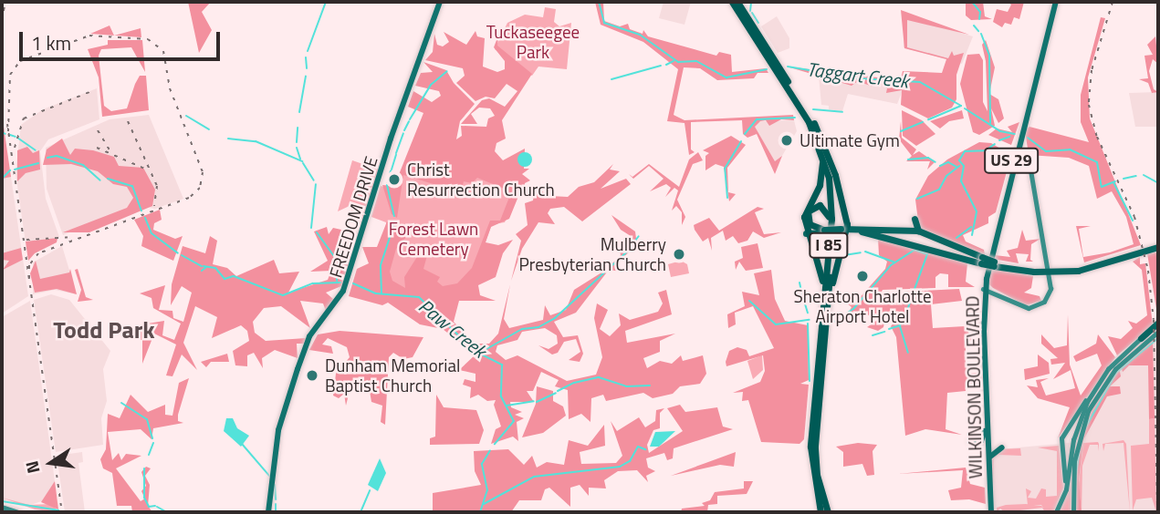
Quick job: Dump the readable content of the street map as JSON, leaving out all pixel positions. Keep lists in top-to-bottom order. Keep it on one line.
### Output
{"streets":{"highway":["I 85"],"main road":["US 29","FREEDOM DRIVE","WILKINSON BOULEVARD"]},"districts":["Todd Park"],"water":["Taggart Creek","Paw Creek"],"parks":["Tuckaseegee Park","Forest Lawn Cemetery"],"places":["Ultimate Gym","Christ Resurrection Church","Mulberry Presbyterian Church","Sheraton Charlotte Airport Hotel","Dunham Memorial Baptist Church"],"scale_bar":"1 km","north":"left"}
